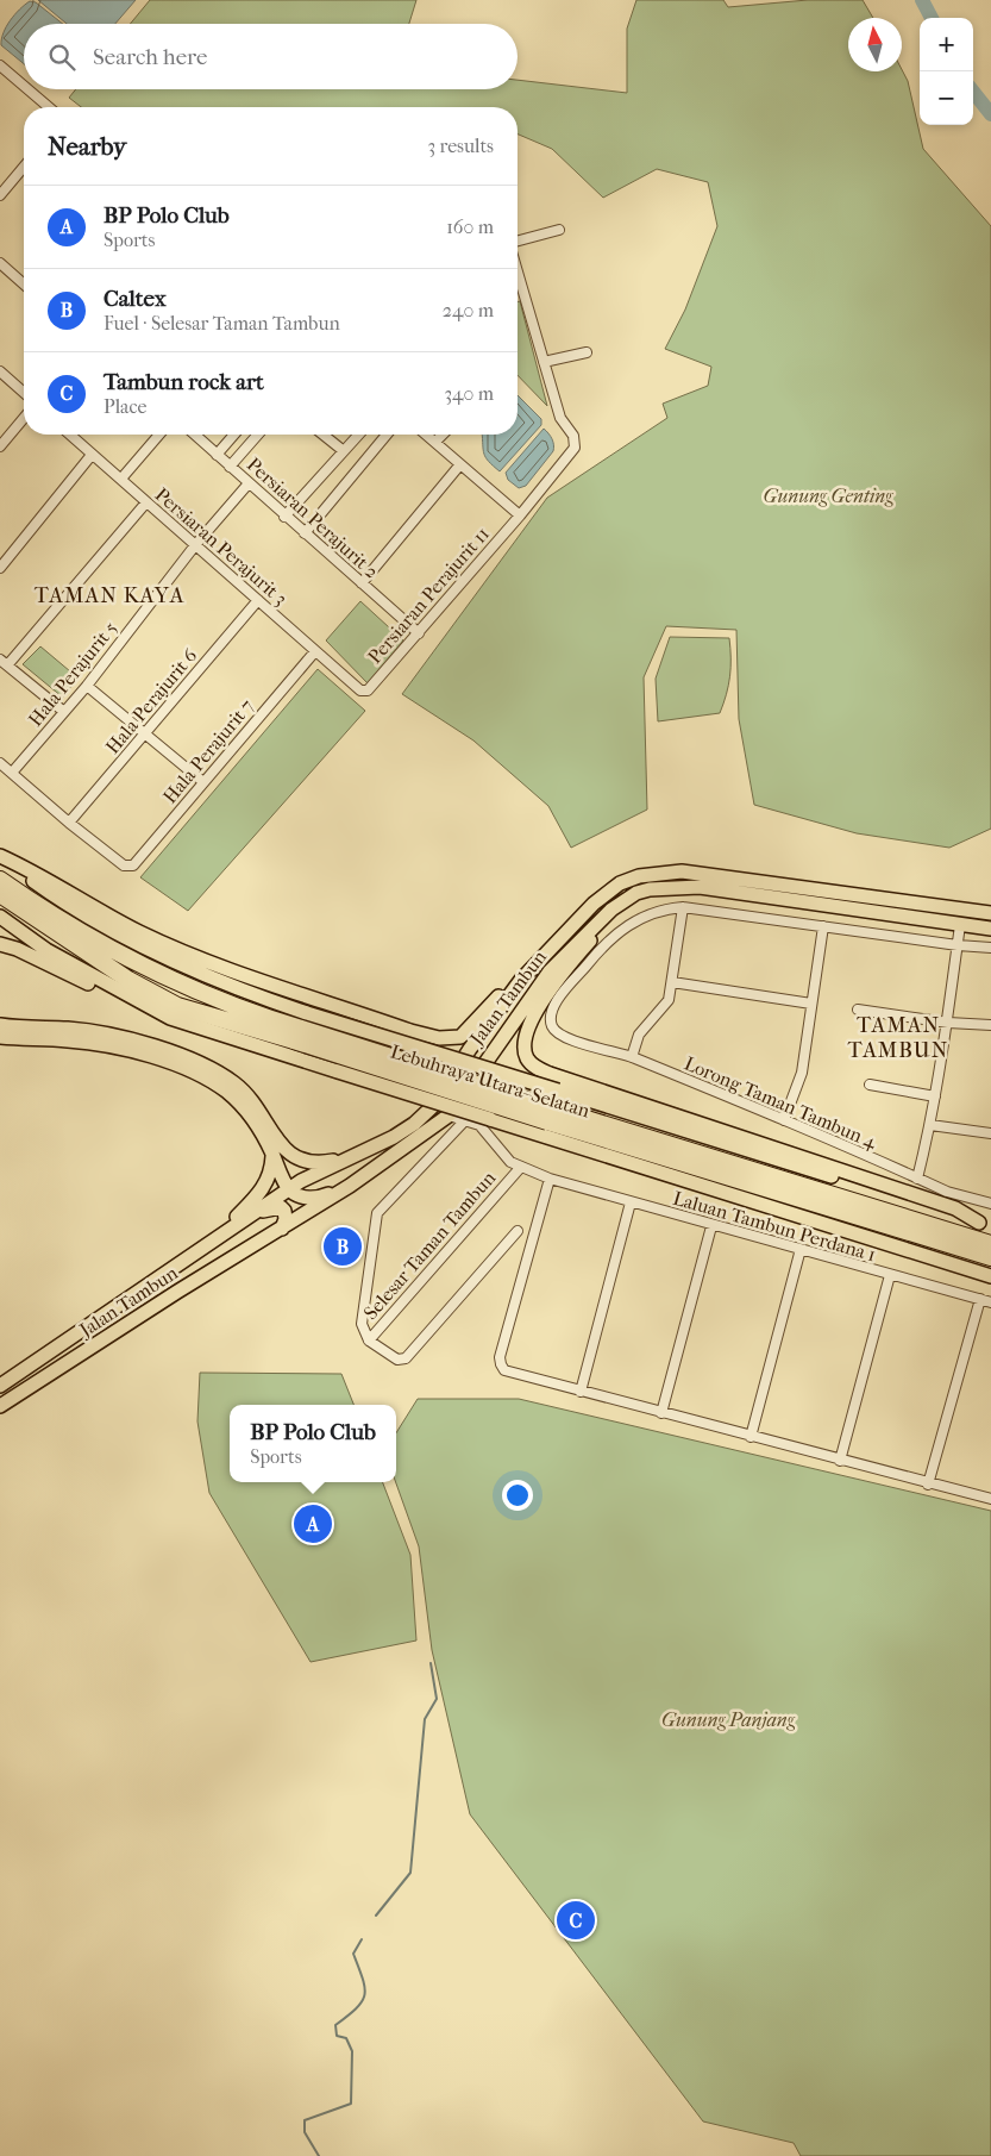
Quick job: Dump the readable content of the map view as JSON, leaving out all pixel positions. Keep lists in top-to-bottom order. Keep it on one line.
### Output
{"streets":{"highway":["Lebuhraya Utara–Selatan"],"main road":["Jalan Tambun"],"street":["Persiaran Perajurit 2","Persiaran Perajurit 3","Persiaran Perajurit 11","Hala Perajurit 5","Hala Perajurit 6","Hala Perajurit 7","Lorong Taman Tambun 4","Laluan Tambun Perdana 1","Selesar Taman Tambun"]},"crossings":[["Persiaran Perajurit 2","Persiaran Perajurit 11"],["Persiaran Perajurit 2","Hala Perajurit 5"],["Persiaran Perajurit 3","Persiaran Perajurit 11"],["Persiaran Perajurit 3","Hala Perajurit 5"],["Persiaran Perajurit 3","Hala Perajurit 6"],["Persiaran Perajurit 3","Hala Perajurit 7"],["Hala Perajurit 6","Hala Perajurit 7"],["Jalan Tambun","Laluan Tambun Perdana 1"],["Laluan Tambun Perdana 1","Selesar Taman Tambun"]],"districts":["TAMAN KAYA","TAMAN TAMBUN"],"parks":["Gunung Genting","Gunung Panjang"],"north":"top","page":{"map_buttons":["+","−"],"search":"Search here","heading":["Nearby","3 results"],"list":[{"mark":"A","name":"BP Polo Club","note":"Sports","value":"160 m"},{"mark":"B","name":"Caltex","note":"Fuel · Selesar Taman Tambun","value":"240 m"},{"mark":"C","name":"Tambun rock art","note":"Place","value":"340 m"}],"pins":["B","A","C"],"popup":["BP Polo Club","Sports"]}}
